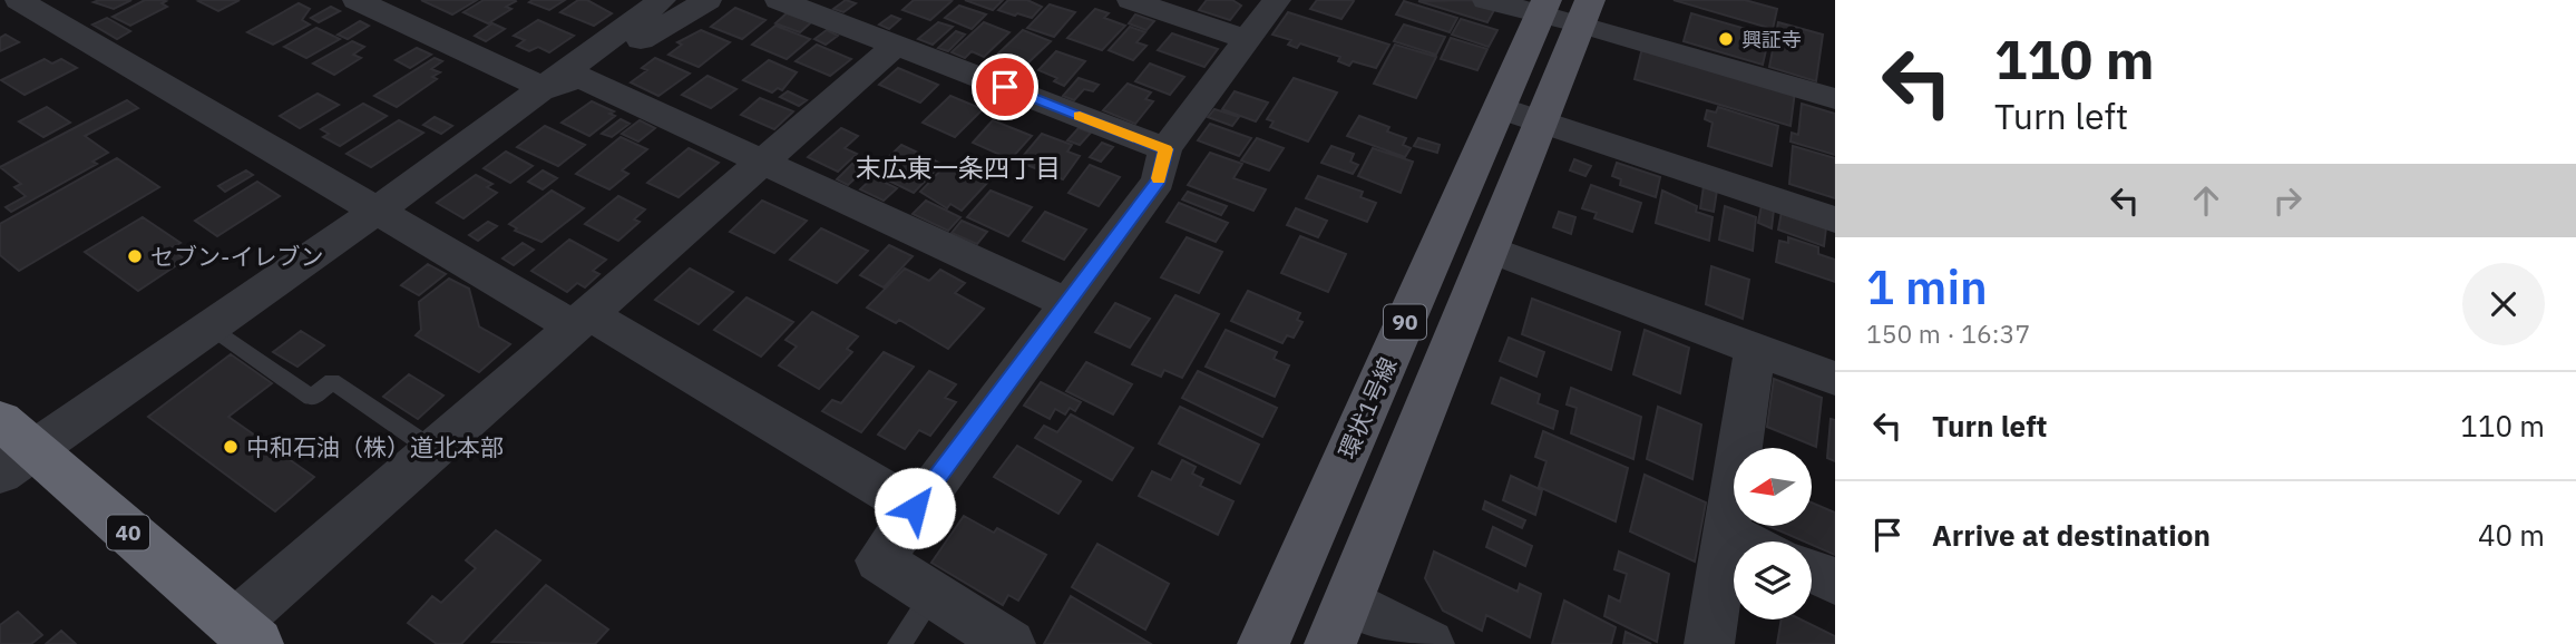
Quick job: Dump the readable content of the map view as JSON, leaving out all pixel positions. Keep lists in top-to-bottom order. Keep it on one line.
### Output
{"streets":{"highway":["40"],"main road":["90","環状1号線"]},"crossings":[["90","環状1号線"]],"districts":["末広東一条四丁目"],"places":["興証寺","セブン-イレブン","中和石油（株）道北本部"],"north":"left","page":{"turn":["110 m","Turn left"],"heading":["1 min","150 m · 16:37"],"list":[{"name":"Turn left","value":"110 m"},{"name":"Arrive at destination","value":"40 m"}]}}
